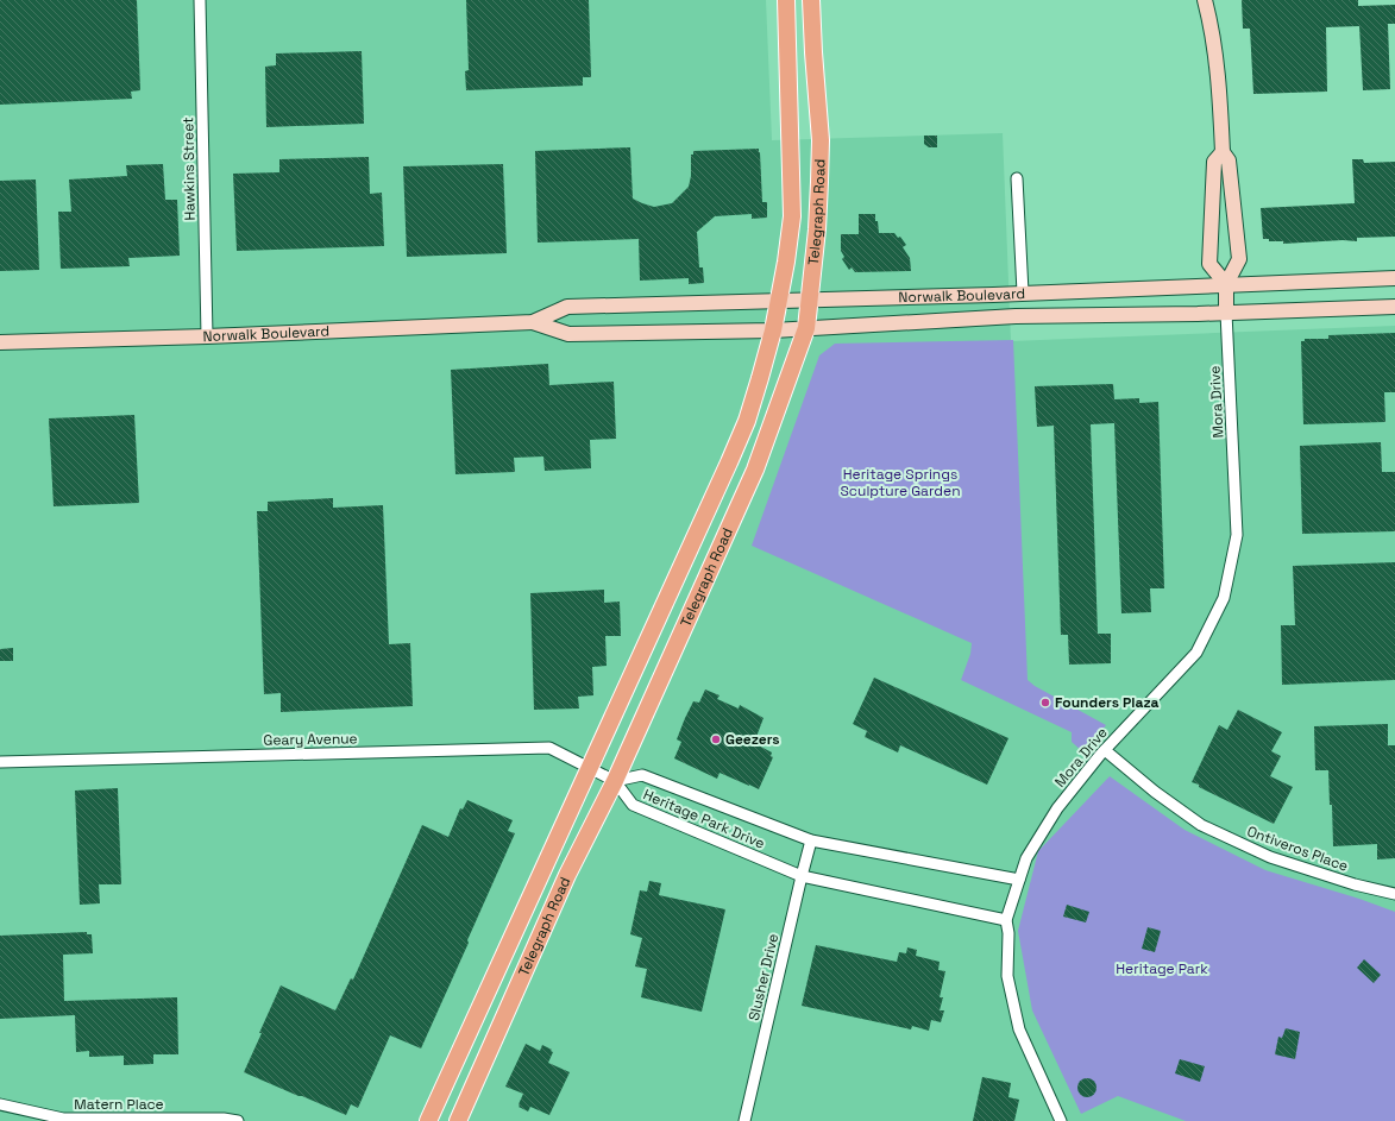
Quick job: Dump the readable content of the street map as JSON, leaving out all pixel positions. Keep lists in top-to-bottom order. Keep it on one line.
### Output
{"streets":{"main road":["Telegraph Road","Norwalk Boulevard"],"street":["Hawkins Street","Mora Drive","Geary Avenue","Heritage Park Drive","Ontiveros Place","Slusher Drive","Matern Place"]},"crossings":[["Hawkins Street","Norwalk Boulevard"],["Telegraph Road","Norwalk Boulevard"],["Telegraph Road","Geary Avenue"],["Telegraph Road","Heritage Park Drive"],["Norwalk Boulevard","Mora Drive"],["Mora Drive","Heritage Park Drive"],["Mora Drive","Ontiveros Place"],["Geary Avenue","Heritage Park Drive"],["Heritage Park Drive","Slusher Drive"]],"parks":["Heritage Springs Sculpture Garden","Heritage Park"],"places":["Founders Plaza","Geezers"]}
